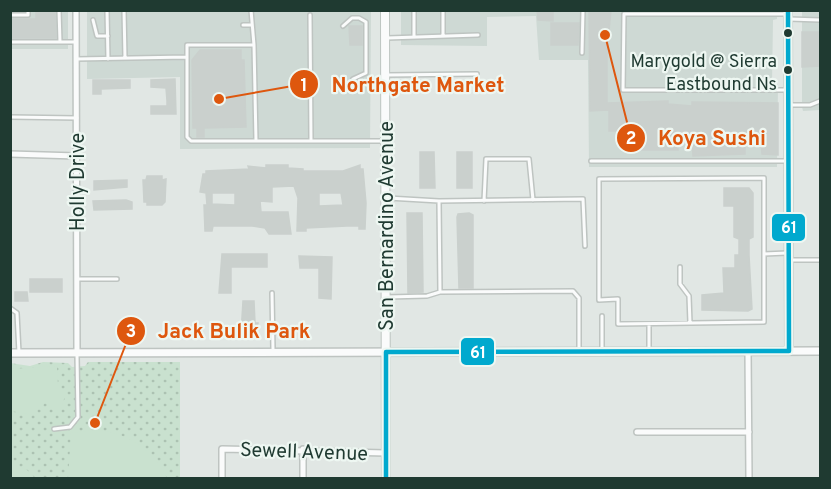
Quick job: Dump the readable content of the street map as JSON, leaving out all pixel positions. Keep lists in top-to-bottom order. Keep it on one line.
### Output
{"streets":{"main road":["San Bernardino Avenue"],"street":["Holly Drive","Sewell Avenue"]},"crossings":[["San Bernardino Avenue","Sewell Avenue"]],"places":["Koya Sushi","Marygold @ Sierra Eastbound Ns","Northgate Market","Jack Bulik Park"],"lines":["transit line 61"]}
